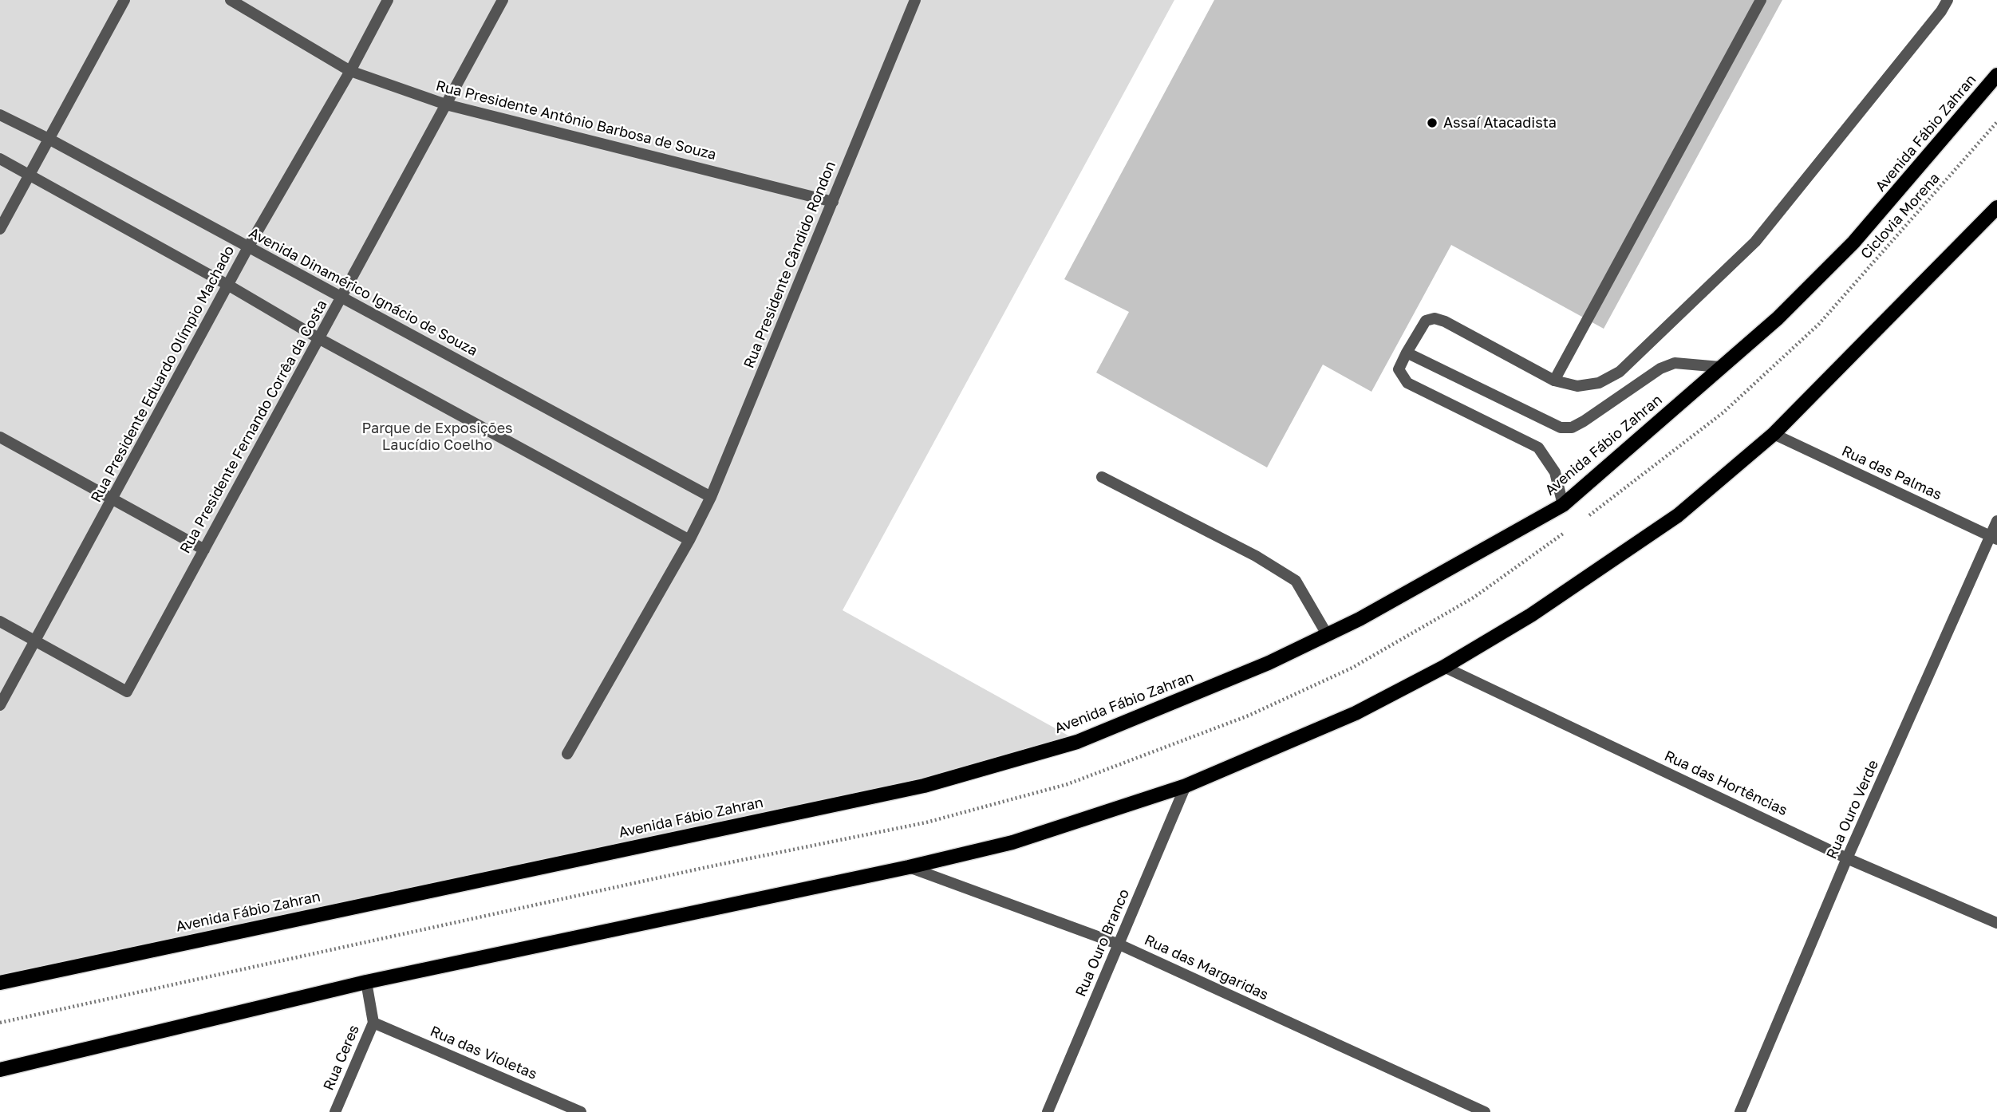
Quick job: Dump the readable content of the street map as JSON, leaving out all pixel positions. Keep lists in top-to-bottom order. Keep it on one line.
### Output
{"streets":{"main road":["Avenida Fábio Zahran"],"street":["Rua Presidente Antônio Barbosa de Souza","Rua Presidente Cândido Rondon","Avenida Dinamérico Ignácio de Souza","Rua Presidente Eduardo Olímpio Machado","Rua Presidente Fernando Corrêa da Costa","Rua das Palmas","Rua das Hortências","Rua Ouro Verde","Rua Ouro Branco","Rua das Margaridas","Rua das Violetas","Rua Ceres"],"path":["Ciclovia Morena"]},"crossings":[["Rua Presidente Antônio Barbosa de Souza","Rua Presidente Cândido Rondon"],["Rua Presidente Antônio Barbosa de Souza","Rua Presidente Eduardo Olímpio Machado"],["Rua Presidente Antônio Barbosa de Souza","Rua Presidente Fernando Corrêa da Costa"],["Rua Presidente Cândido Rondon","Avenida Dinamérico Ignácio de Souza"],["Avenida Dinamérico Ignácio de Souza","Rua Presidente Eduardo Olímpio Machado"],["Avenida Dinamérico Ignácio de Souza","Rua Presidente Fernando Corrêa da Costa"],["Rua Presidente Eduardo Olímpio Machado","Rua Presidente Fernando Corrêa da Costa"],["Rua das Palmas","Rua Ouro Verde"],["Rua das Hortências","Rua Ouro Verde"],["Rua Ouro Branco","Rua das Margaridas"],["Rua das Violetas","Rua Ceres"]],"parks":["Parque de Exposições Laucídio Coelho"],"places":["Assaí Atacadista"]}
